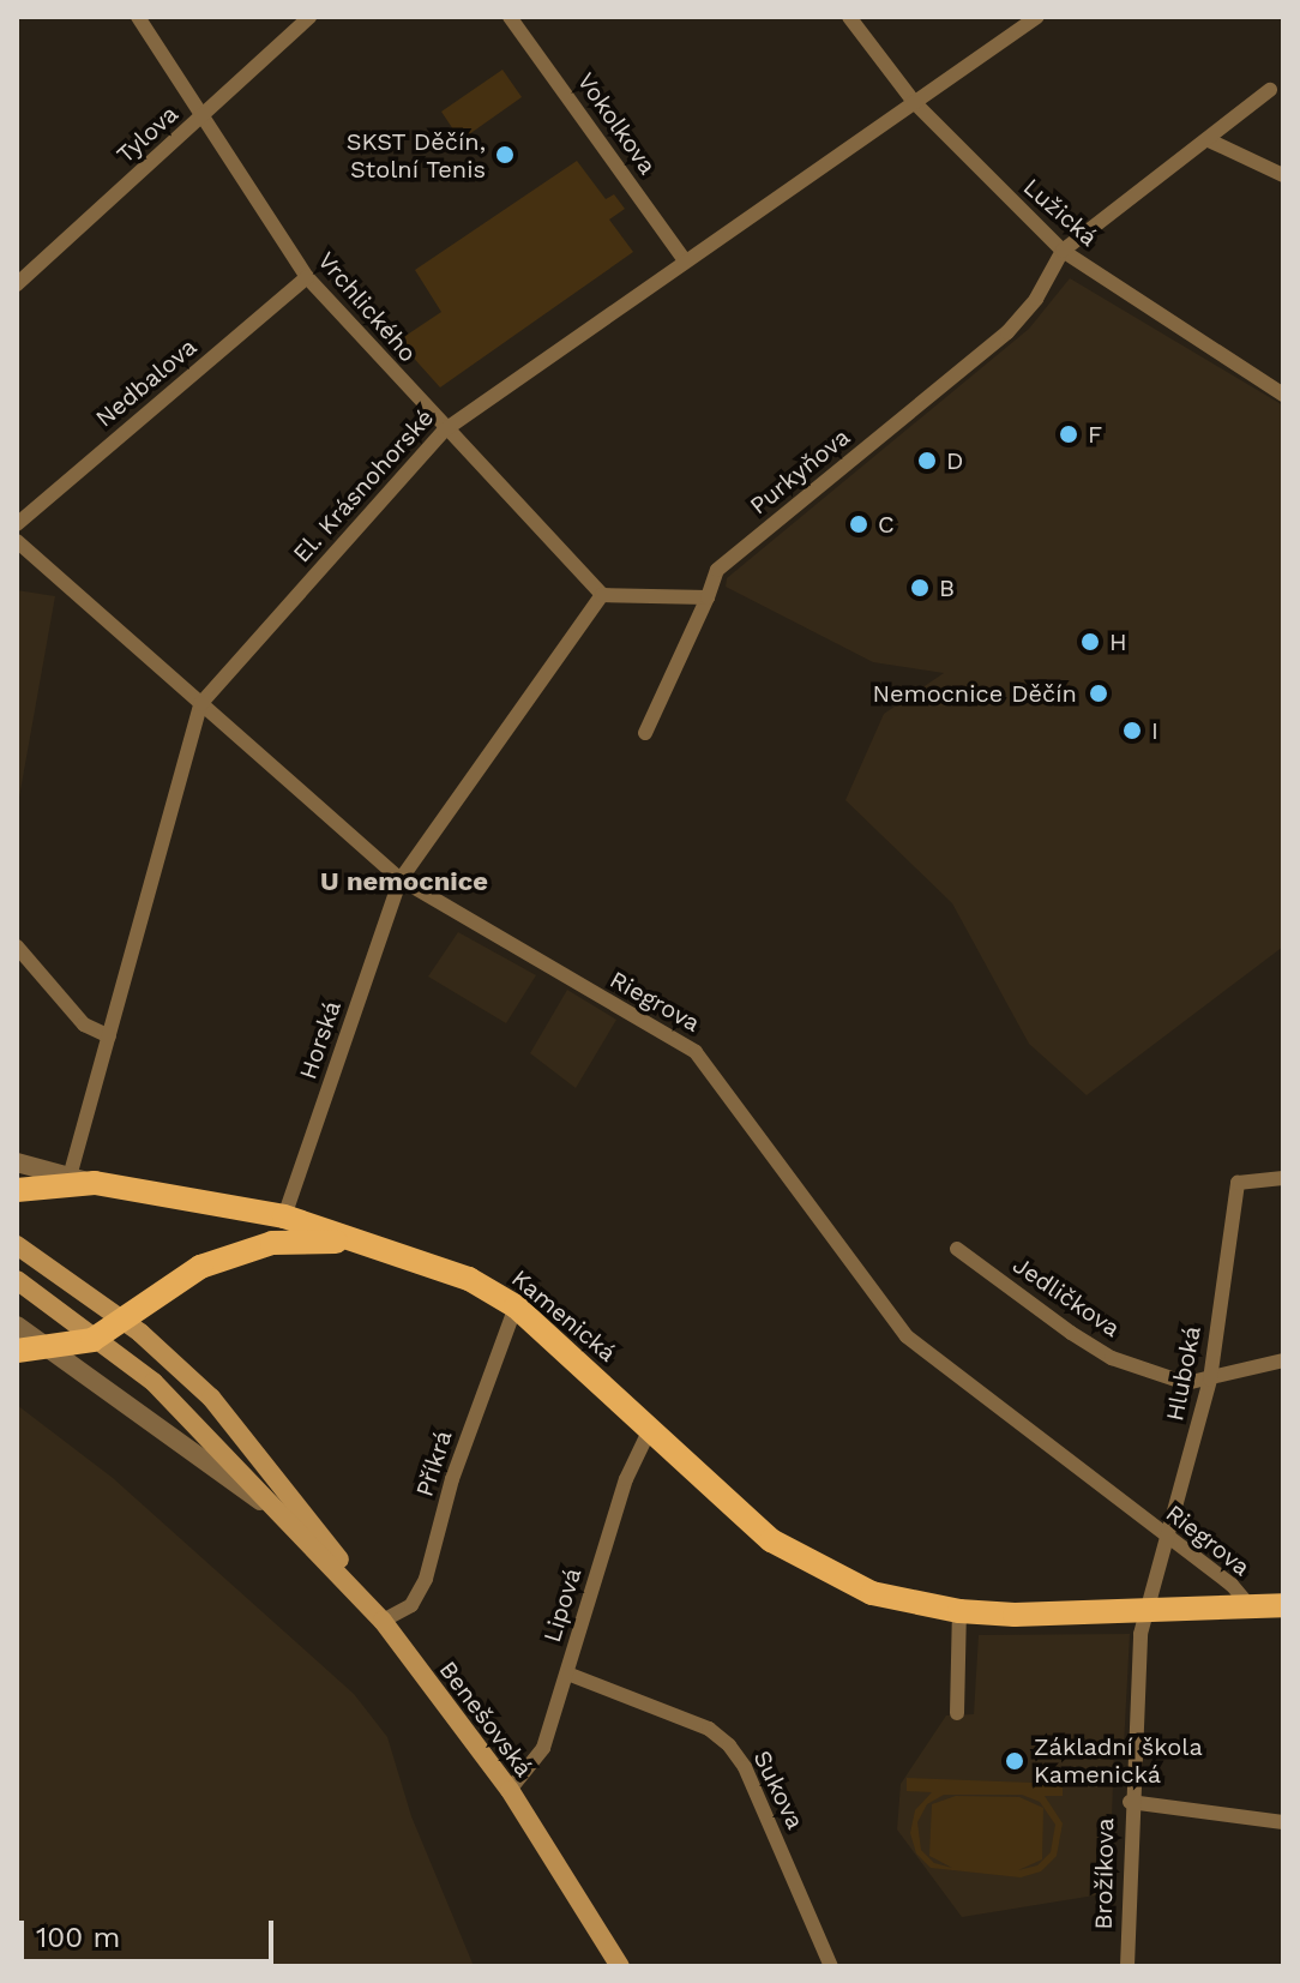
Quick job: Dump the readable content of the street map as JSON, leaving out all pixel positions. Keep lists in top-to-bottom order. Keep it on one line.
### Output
{"streets":{"main road":["Kamenická","Benešovská"],"street":["Vokolkova","Tylova","Lužická","Vrchlického","Nedbalova","Purkyňova","El. Krásnohorské","Riegrova","Horská","Jedličkova","Hluboká","Příkrá","Lipová","Sukova","Brožíkova"]},"crossings":[["Vokolkova","El. Krásnohorské"],["Tylova","Vrchlického"],["Lužická","Purkyňova"],["Lužická","El. Krásnohorské"],["Vrchlického","Nedbalova"],["Vrchlického","El. Krásnohorské"],["El. Krásnohorské","Riegrova"],["El. Krásnohorské","Kamenická"],["Riegrova","Horská"],["Riegrova","Kamenická"],["Riegrova","Hluboká"],["Horská","Kamenická"],["Jedličkova","Hluboká"],["Kamenická","Hluboká"],["Kamenická","Příkrá"],["Kamenická","Lipová"],["Kamenická","Brožíkova"],["Hluboká","Brožíkova"],["Příkrá","Benešovská"],["Lipová","Benešovská"],["Lipová","Sukova"]],"districts":["U nemocnice"],"places":["SKST Děčín, Stolní Tenis","F","D","C","B","H","Nemocnice Děčín","I","Základní škola Kamenická"],"scale_bar":"100 m"}
